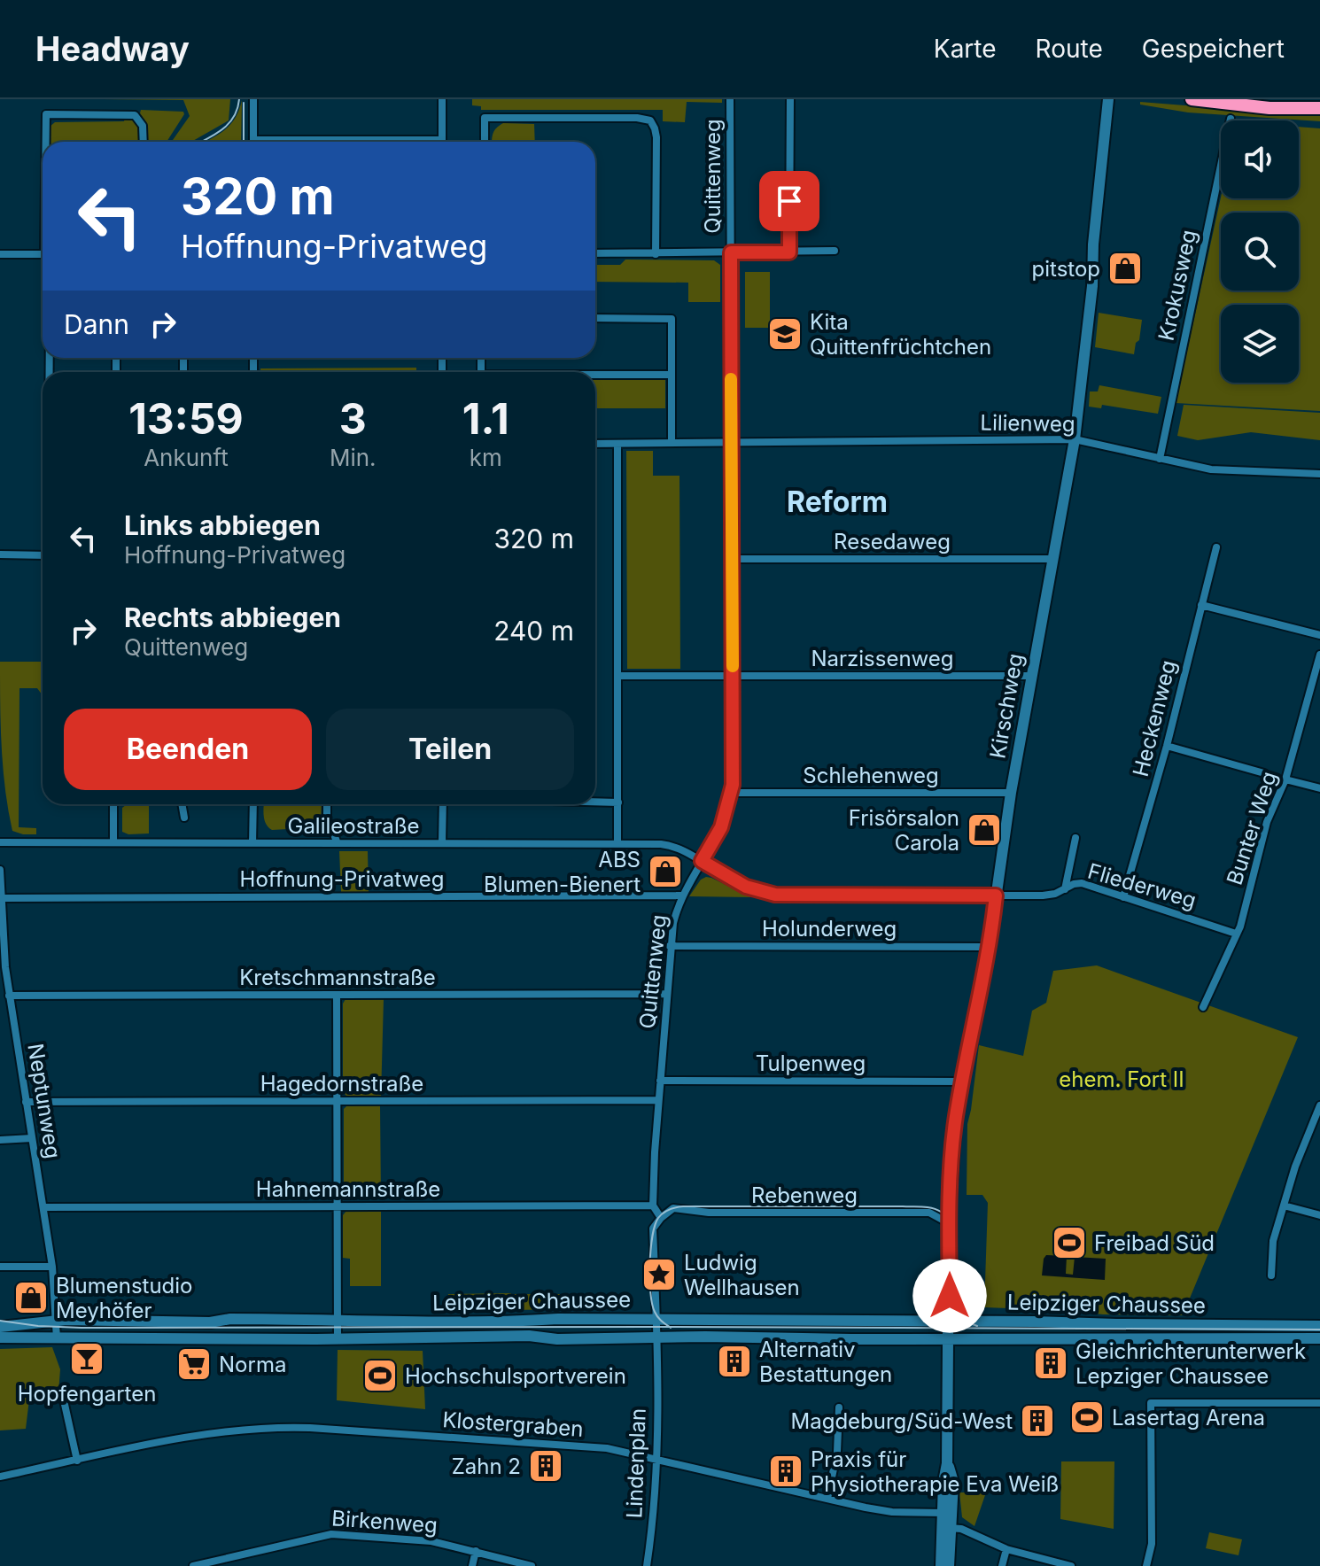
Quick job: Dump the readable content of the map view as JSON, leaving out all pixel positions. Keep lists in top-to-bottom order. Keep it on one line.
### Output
{"streets":{"main road":["Kirschweg","Leipziger Chaussee"],"street":["Quittenweg","Krokusweg","Lilienweg","Resedaweg","Narzissenweg","Heckenweg","Schlehenweg","Galileostraße","Bunter Weg","Hoffnung-Privatweg","Fliederweg","Holunderweg","Kretschmannstraße","Tulpenweg","Hagedornstraße","Neptunweg","Hahnemannstraße","Rebenweg","Klostergraben","Lindenplan","Birkenweg"]},"crossings":[["Quittenweg","Lilienweg"],["Quittenweg","Resedaweg"],["Quittenweg","Narzissenweg"],["Quittenweg","Schlehenweg"],["Quittenweg","Galileostraße"],["Quittenweg","Hoffnung-Privatweg"],["Quittenweg","Holunderweg"],["Quittenweg","Kretschmannstraße"],["Quittenweg","Tulpenweg"],["Quittenweg","Hagedornstraße"],["Quittenweg","Hahnemannstraße"],["Krokusweg","Lilienweg"],["Lilienweg","Kirschweg"],["Resedaweg","Kirschweg"],["Narzissenweg","Kirschweg"],["Kirschweg","Schlehenweg"],["Kirschweg","Fliederweg"],["Kirschweg","Holunderweg"],["Kirschweg","Tulpenweg"],["Kirschweg","Rebenweg"],["Kirschweg","Leipziger Chaussee"],["Heckenweg","Fliederweg"],["Bunter Weg","Fliederweg"],["Hoffnung-Privatweg","Neptunweg"],["Kretschmannstraße","Neptunweg"],["Hagedornstraße","Neptunweg"],["Neptunweg","Hahnemannstraße"],["Neptunweg","Leipziger Chaussee"],["Leipziger Chaussee","Lindenplan"],["Klostergraben","Lindenplan"]],"districts":["Reform"],"parks":["ehem. Fort II"],"places":{"shop":["pitstop","Frisörsalon Carola","ABS Blumen-Bienert","Blumenstudio Meyhöfer"],"school or university":["Kita Quittenfrüchtchen"],"sports":["Freibad Süd","Hochschulsportverein","Lasertag Arena"],"place":["Ludwig Wellhausen"],"bar":["Hopfengarten"],"building":["Alternativ Bestattungen","Gleichrichterunterwerk Lepziger Chaussee","Magdeburg/Süd-West","Zahn 2","Praxis für Physiotherapie Eva Weiß"],"supermarket":["Norma"]},"page":{"header":"Headway","nav":["Karte","Route","Gespeichert"],"turn":["320 m","Hoffnung-Privatweg"],"then":"Dann","eta":["13:59","Ankunft","3","Min.","1.1","km"],"list":[{"name":"Links abbiegen","note":"Hoffnung-Privatweg","value":"320 m"},{"name":"Rechts abbiegen","note":"Quittenweg","value":"240 m"}],"buttons":["Beenden","Teilen"]}}
